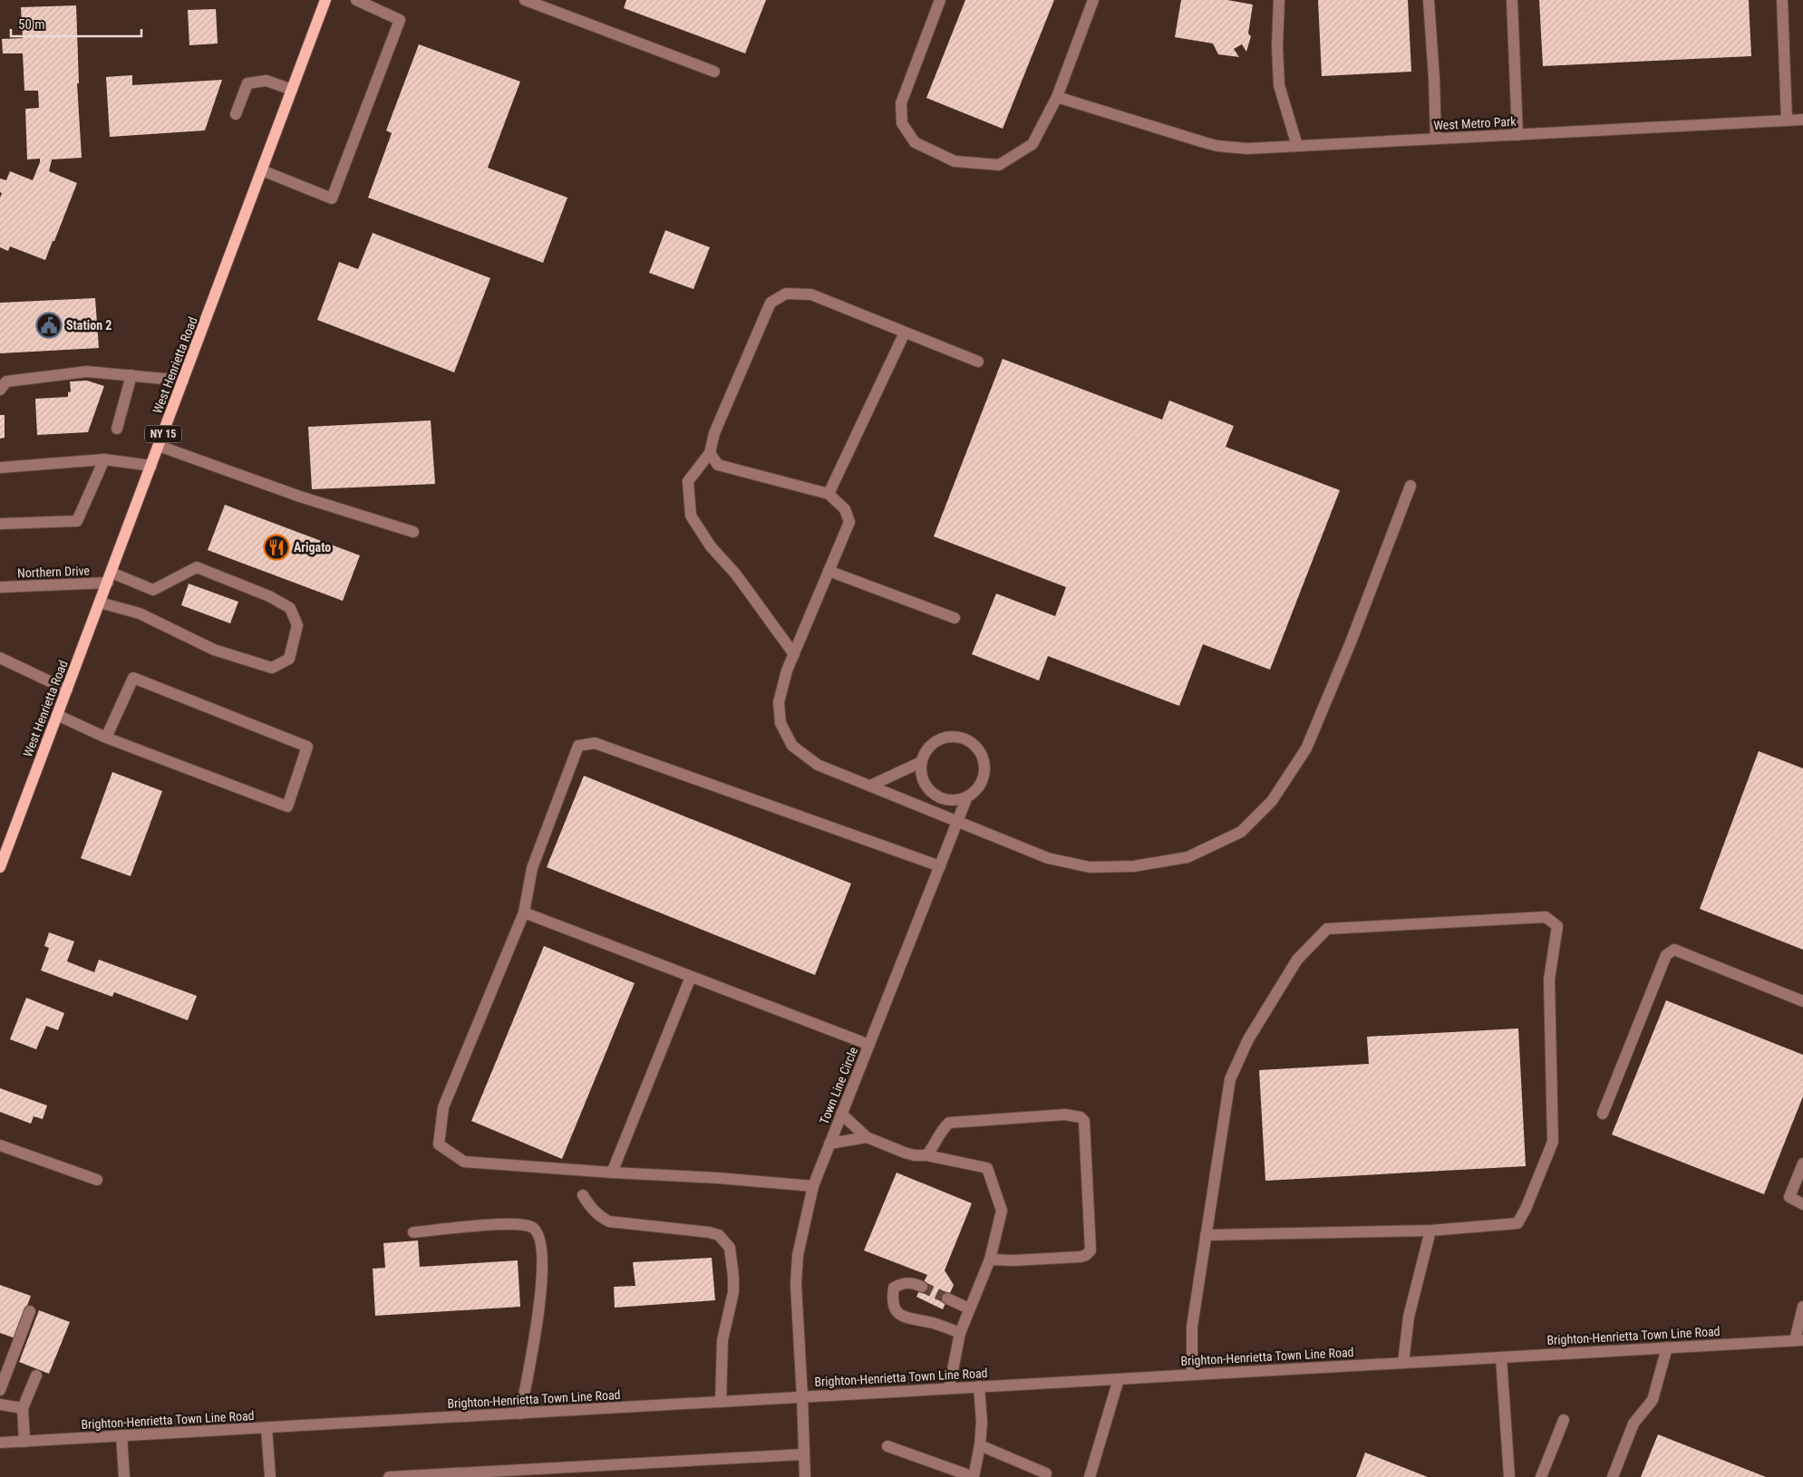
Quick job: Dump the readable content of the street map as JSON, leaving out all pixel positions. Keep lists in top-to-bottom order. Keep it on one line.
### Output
{"streets":{"main road":["West Henrietta Road","NY 15"],"street":["West Metro Park","Northern Drive","Town Line Circle","Brighton-Henrietta Town Line Road"]},"crossings":[["West Henrietta Road","Northern Drive"],["Town Line Circle","Brighton-Henrietta Town Line Road"]],"places":{"public building":["Station 2"],"restaurant":["Arigato"]},"scale_bar":"50 m"}
